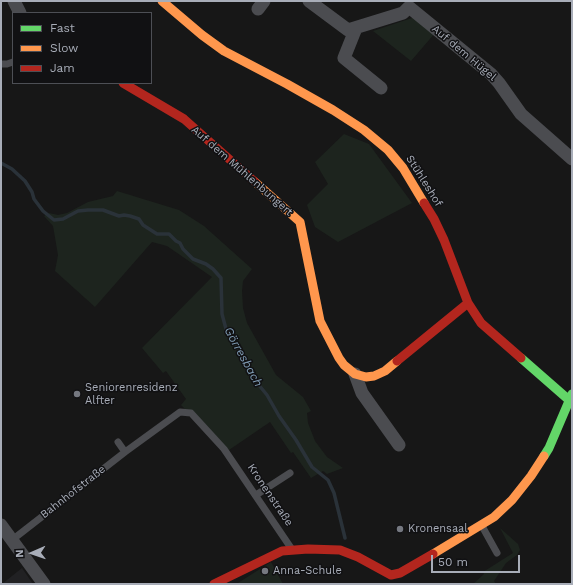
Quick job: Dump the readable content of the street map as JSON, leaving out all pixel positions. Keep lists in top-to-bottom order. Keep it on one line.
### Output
{"streets":{"street":["Auf dem Hügel","Auf dem Mühlenbungert","Stühleshof"],"lane":["Bahnhofstraße","Kronenstraße"]},"crossings":[["Bahnhofstraße","Kronenstraße"]],"water":["Görresbach"],"places":["Seniorenresidenz Alfter","Kronensaal","Anna-Schule"],"legend":["Fast","Slow","Jam"],"scale_bar":"50 m","north":"left"}
